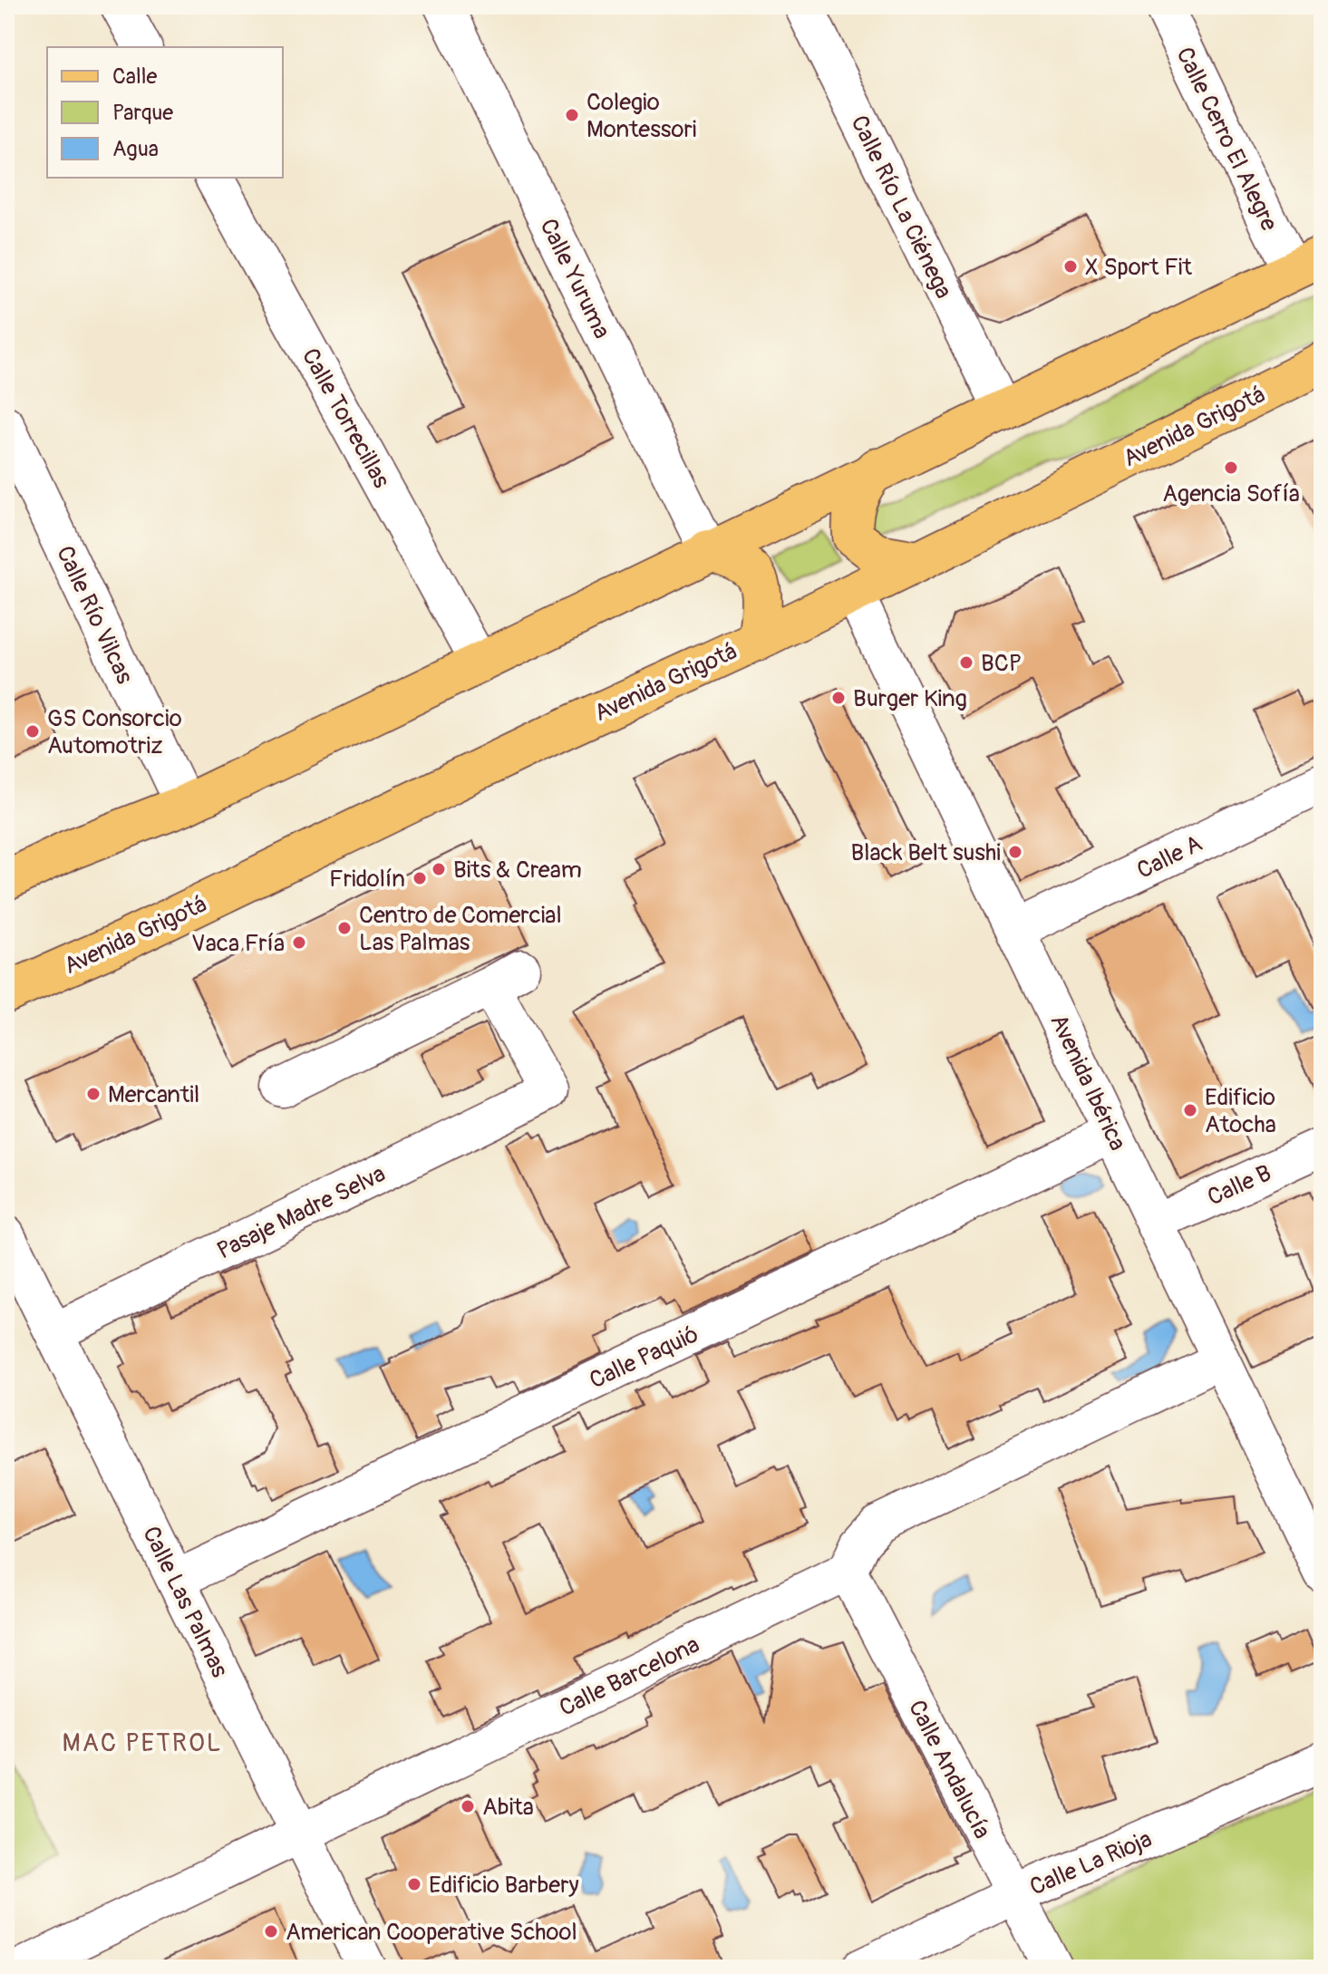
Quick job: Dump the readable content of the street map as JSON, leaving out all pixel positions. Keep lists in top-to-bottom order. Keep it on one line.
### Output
{"streets":{"main road":["Avenida Grigotá"],"street":["Calle Cerro El Alegre","Calle Río La Ciénega","Calle Yuruma","Calle Torrecillas","Calle Río Vilcas","Calle A","Avenida Ibérica","Calle B","Pasaje Madre Selva","Calle Paquió","Calle Las Palmas","Calle Barcelona","Calle Andalucía","Calle La Rioja"]},"crossings":[["Avenida Grigotá","Avenida Ibérica"],["Calle A","Avenida Ibérica"],["Avenida Ibérica","Calle B"],["Avenida Ibérica","Calle Paquió"],["Pasaje Madre Selva","Calle Las Palmas"],["Calle Paquió","Calle Las Palmas"],["Calle Las Palmas","Calle Barcelona"],["Calle Barcelona","Calle Andalucía"],["Calle Andalucía","Calle La Rioja"]],"districts":["MAC PETROL"],"places":["Colegio Montessori","X Sport Fit","Agencia Sofía","BCP","Burger King","GS Consorcio Automotriz","Black Belt sushi","Bits & Cream","Fridolín","Centro de Comercial Las Palmas","Vaca Fría","Mercantil","Edificio Atocha","Abita","Edificio Barbery","American Cooperative School"],"legend":["Calle","Parque","Agua"]}
